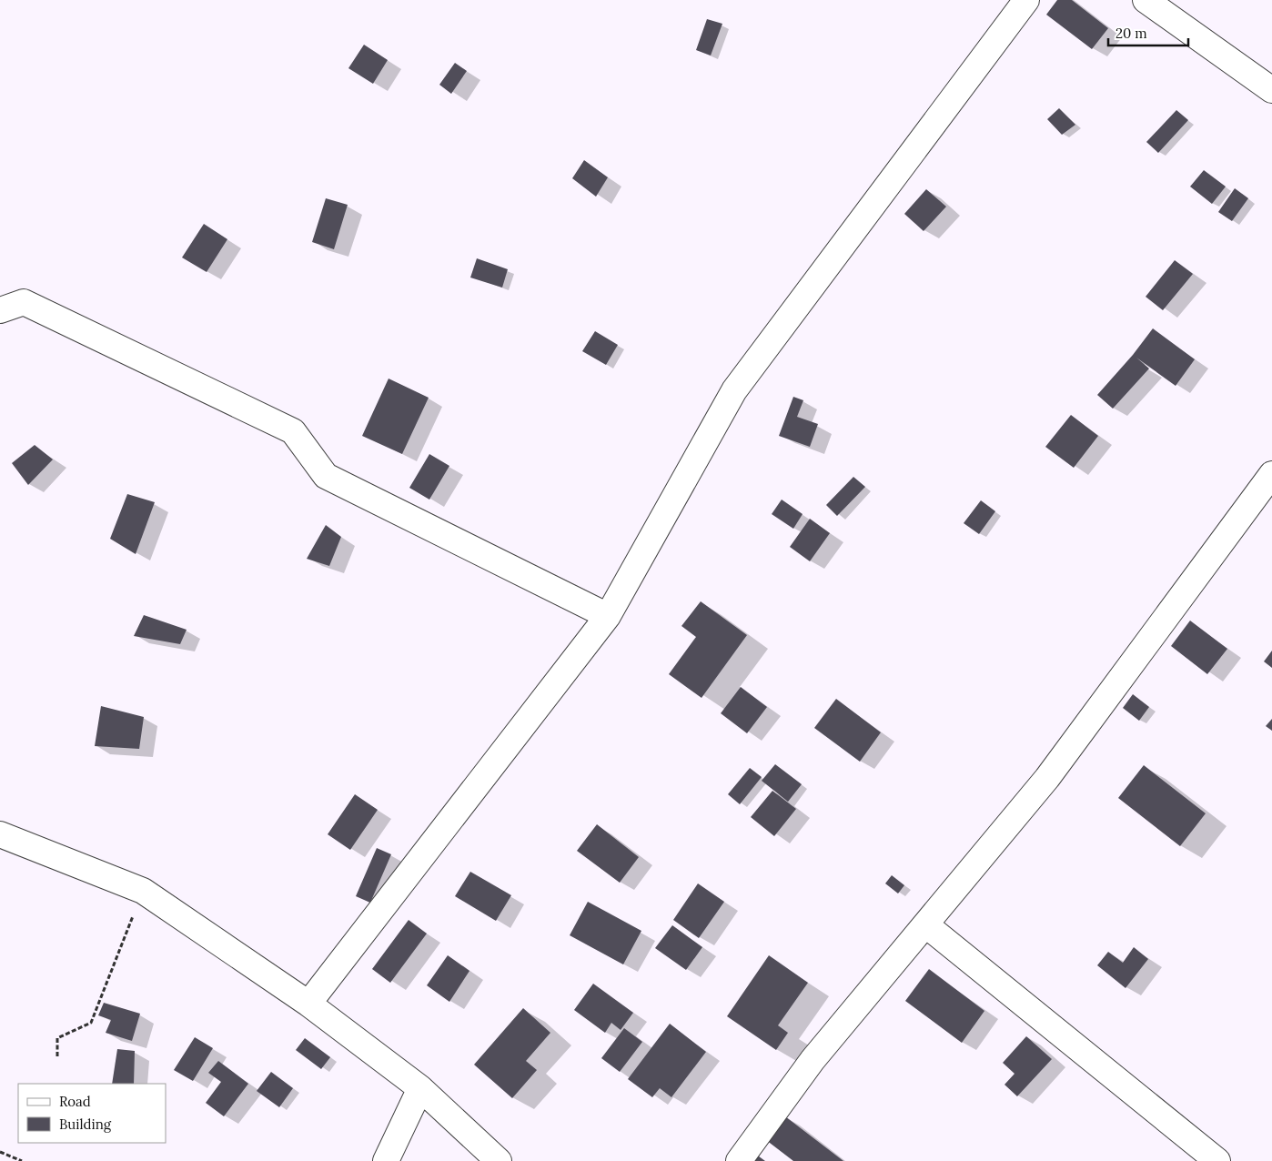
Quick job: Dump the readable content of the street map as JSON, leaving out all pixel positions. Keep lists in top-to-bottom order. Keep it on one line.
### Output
{"legend":["Road","Building"],"scale_bar":"20 m"}
